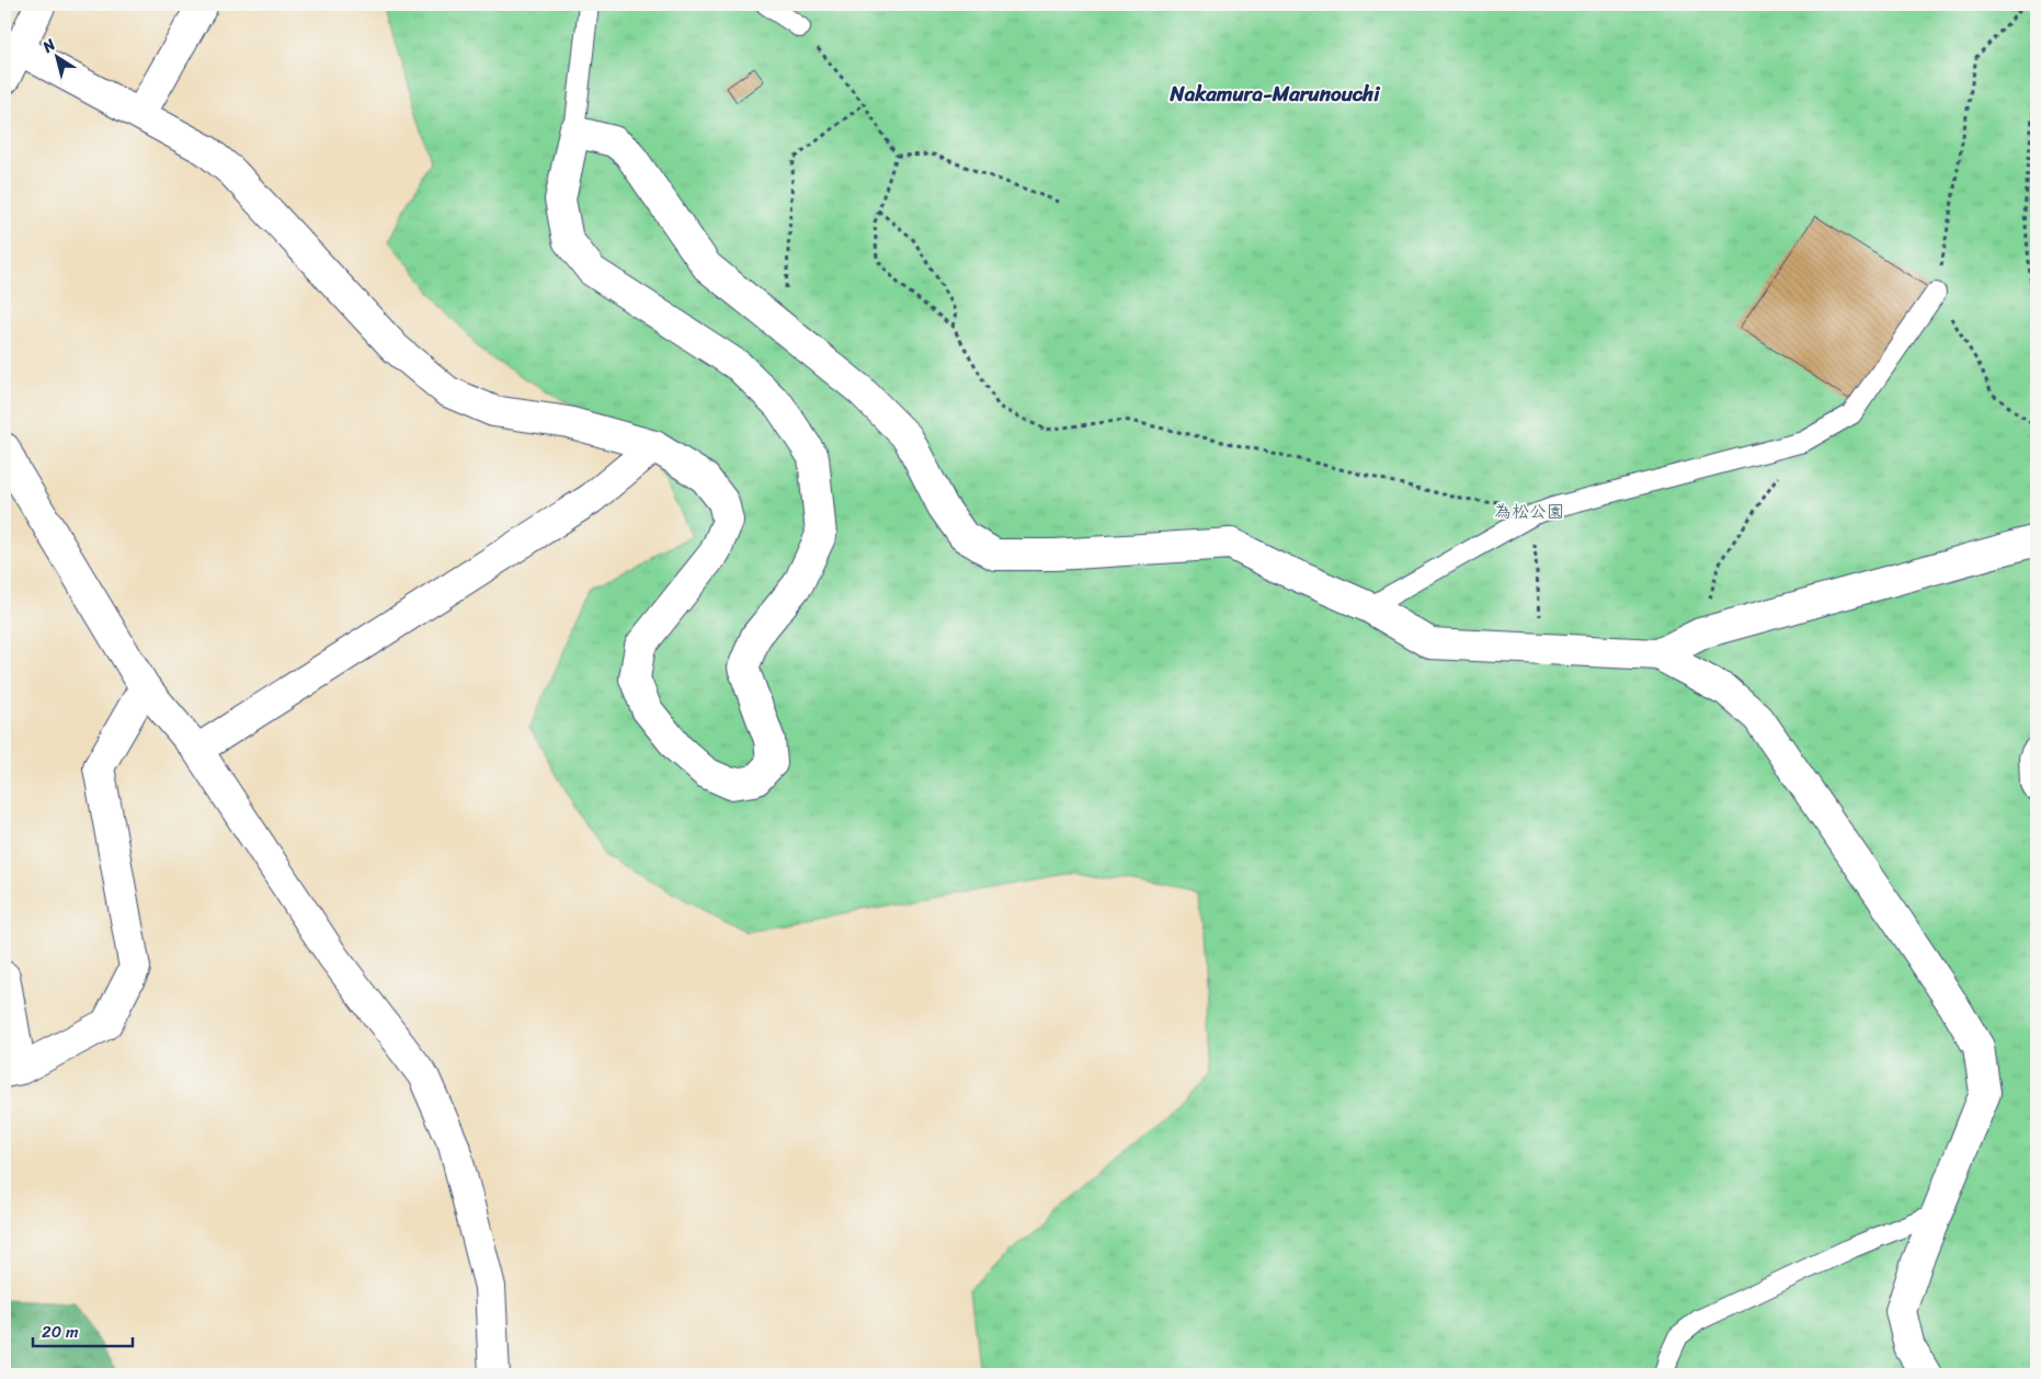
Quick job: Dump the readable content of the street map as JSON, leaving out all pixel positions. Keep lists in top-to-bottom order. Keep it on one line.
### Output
{"districts":["Nakamura-Marunouchi"],"parks":["為松公園"],"scale_bar":"20 m","north":"top left"}
